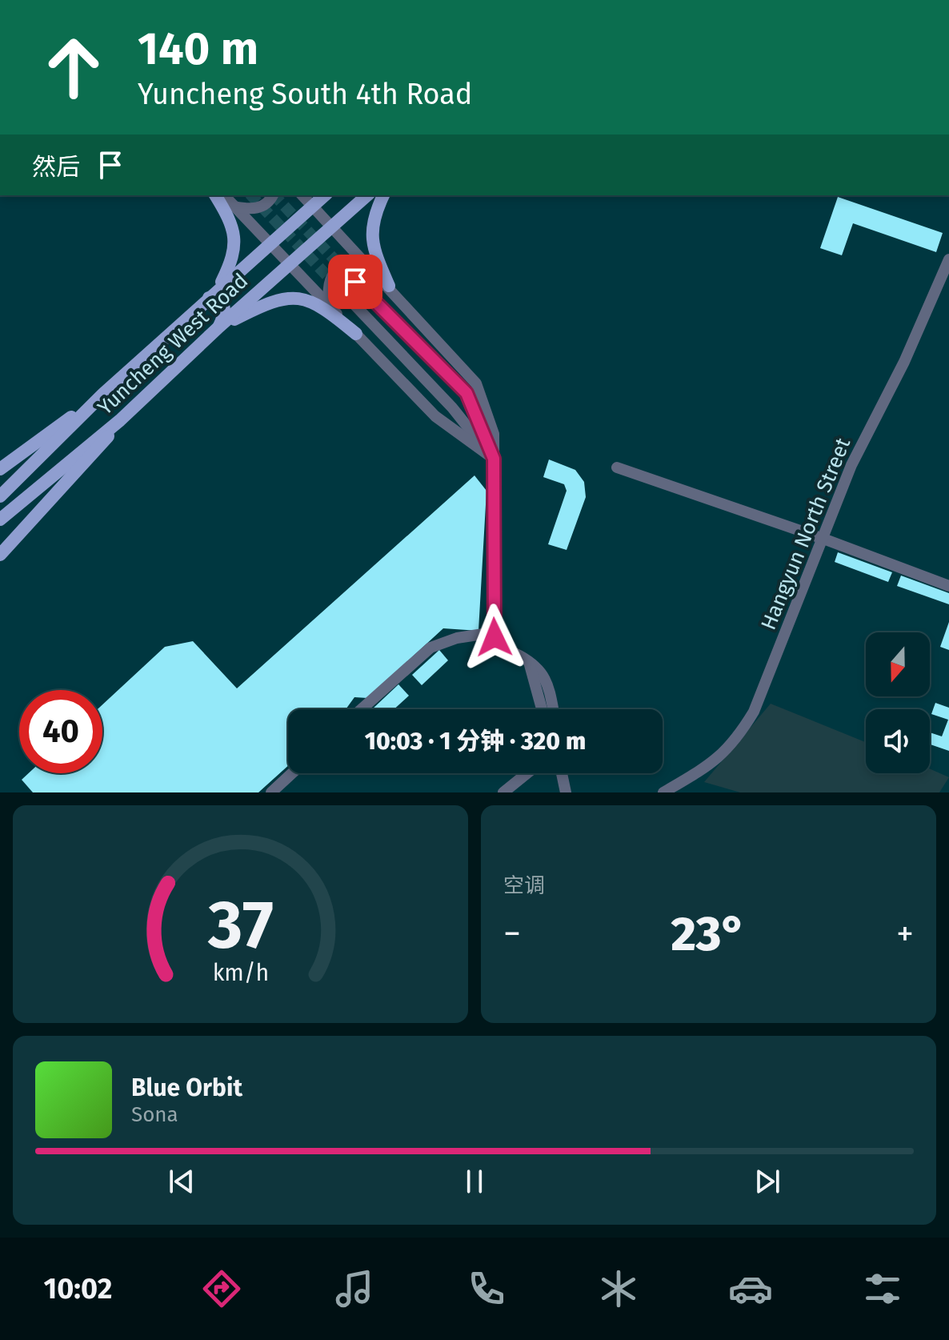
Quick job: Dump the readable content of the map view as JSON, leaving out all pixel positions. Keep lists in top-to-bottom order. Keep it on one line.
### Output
{"streets":{"main road":["Yuncheng West Road"],"street":["Hangyun North Street"]},"north":"bottom","page":{"turn":["140 m","Yuncheng South 4th Road"],"then":"然后","limit":"40","trip":"10:03 · 1 分钟 · 320 m","tile":"空调","heat":["−","23°","+"],"song":["Blue Orbit","Sona"],"tabs":"10:02","gauge":["37","km/h"]}}
